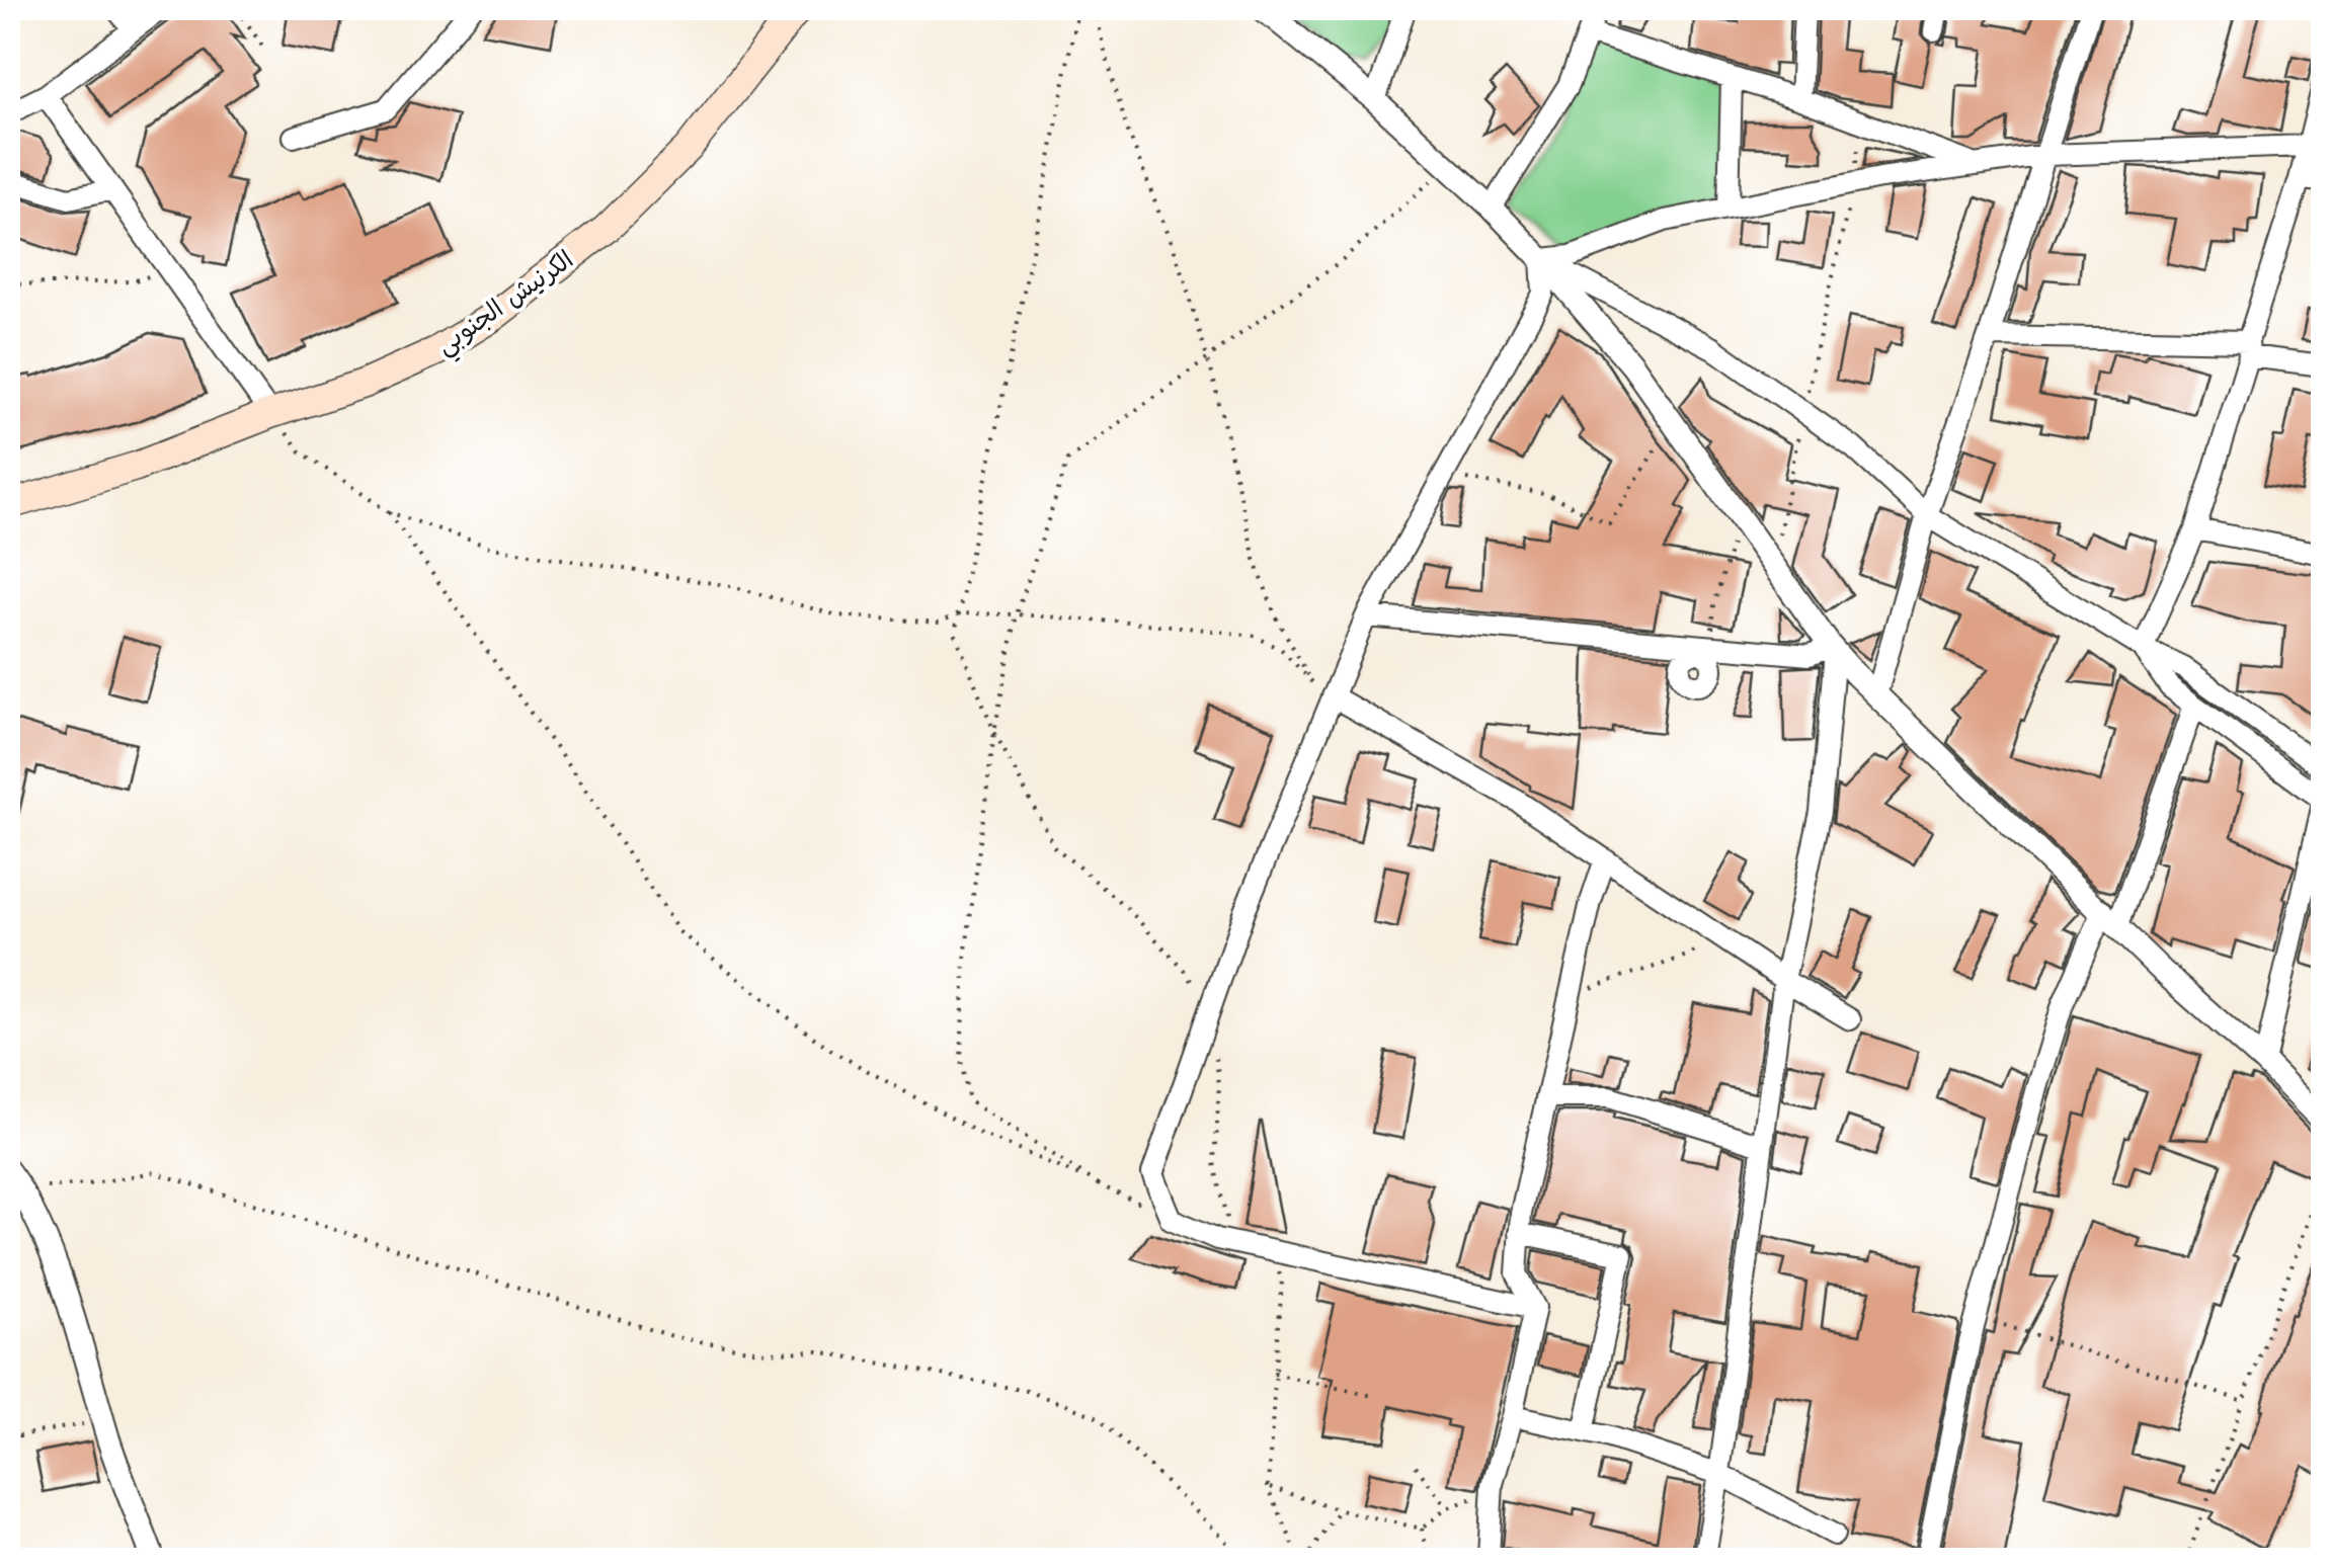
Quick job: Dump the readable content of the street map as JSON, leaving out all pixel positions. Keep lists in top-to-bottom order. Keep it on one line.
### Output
{"streets":{"main road":["الكرنيش الجنوبي"]}}
